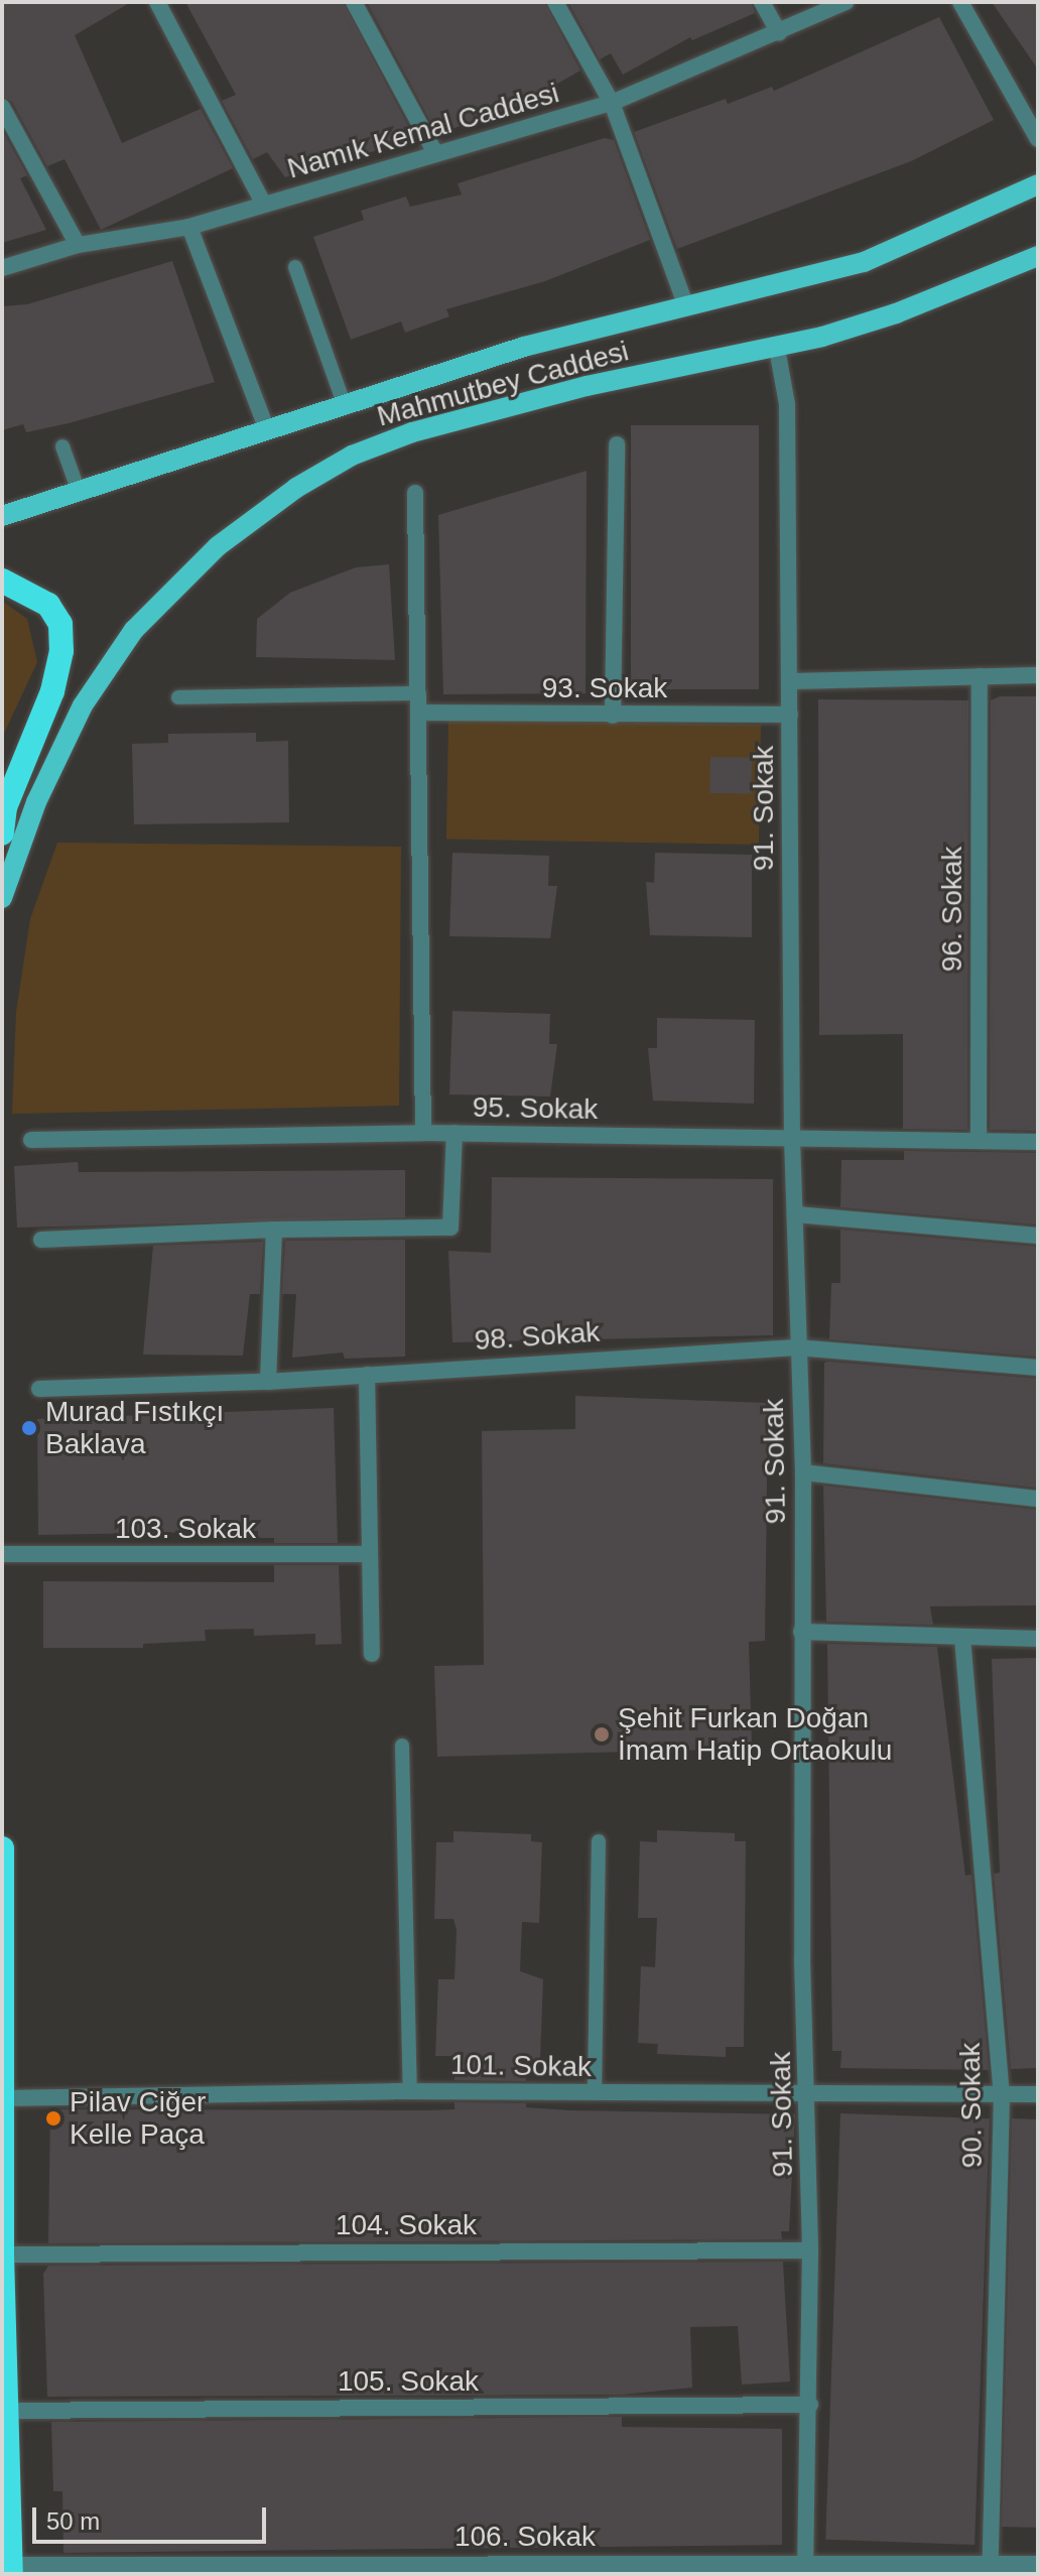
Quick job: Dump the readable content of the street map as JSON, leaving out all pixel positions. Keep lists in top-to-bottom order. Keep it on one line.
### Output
{"streets":{"main road":["Mahmutbey Caddesi"],"street":["Namık Kemal Caddesi","93. Sokak","91. Sokak","96. Sokak","95. Sokak","98. Sokak","103. Sokak","101. Sokak","90. Sokak","104. Sokak","105. Sokak","106. Sokak"]},"crossings":[["Mahmutbey Caddesi","91. Sokak"],["93. Sokak","91. Sokak"],["91. Sokak","95. Sokak"],["91. Sokak","98. Sokak"],["91. Sokak","101. Sokak"],["91. Sokak","104. Sokak"],["91. Sokak","105. Sokak"],["91. Sokak","106. Sokak"],["96. Sokak","95. Sokak"],["101. Sokak","90. Sokak"],["90. Sokak","106. Sokak"]],"places":["Murad Fıstıkçı Baklava","Şehit Furkan Doğan İmam Hatip Ortaokulu","Pilav Ciğer Kelle Paça"],"scale_bar":"50 m"}
